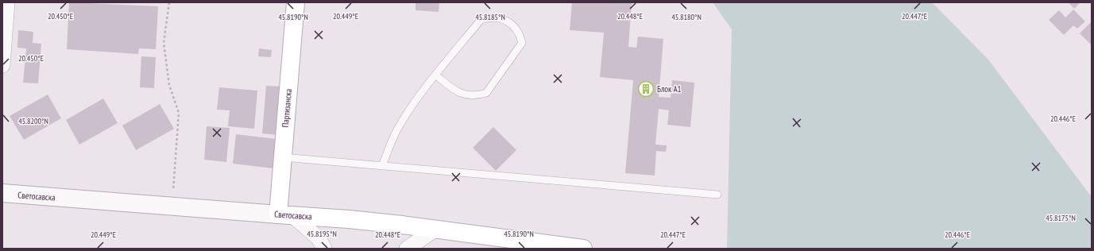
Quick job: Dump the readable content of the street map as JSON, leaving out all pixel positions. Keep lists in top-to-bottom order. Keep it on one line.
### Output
{"streets":{"main road":["Партизанска","Светосавска"]},"crossings":[["Партизанска","Светосавска"]],"places":{"building":["Блок А1"]},"coordinates":["20.450°E","20.449°E","20.448°E","20.447°E","45.8190°N","45.8185°N","45.8180°N","20.446°E","45.8200°N","45.8175°N","45.8195°N"]}
